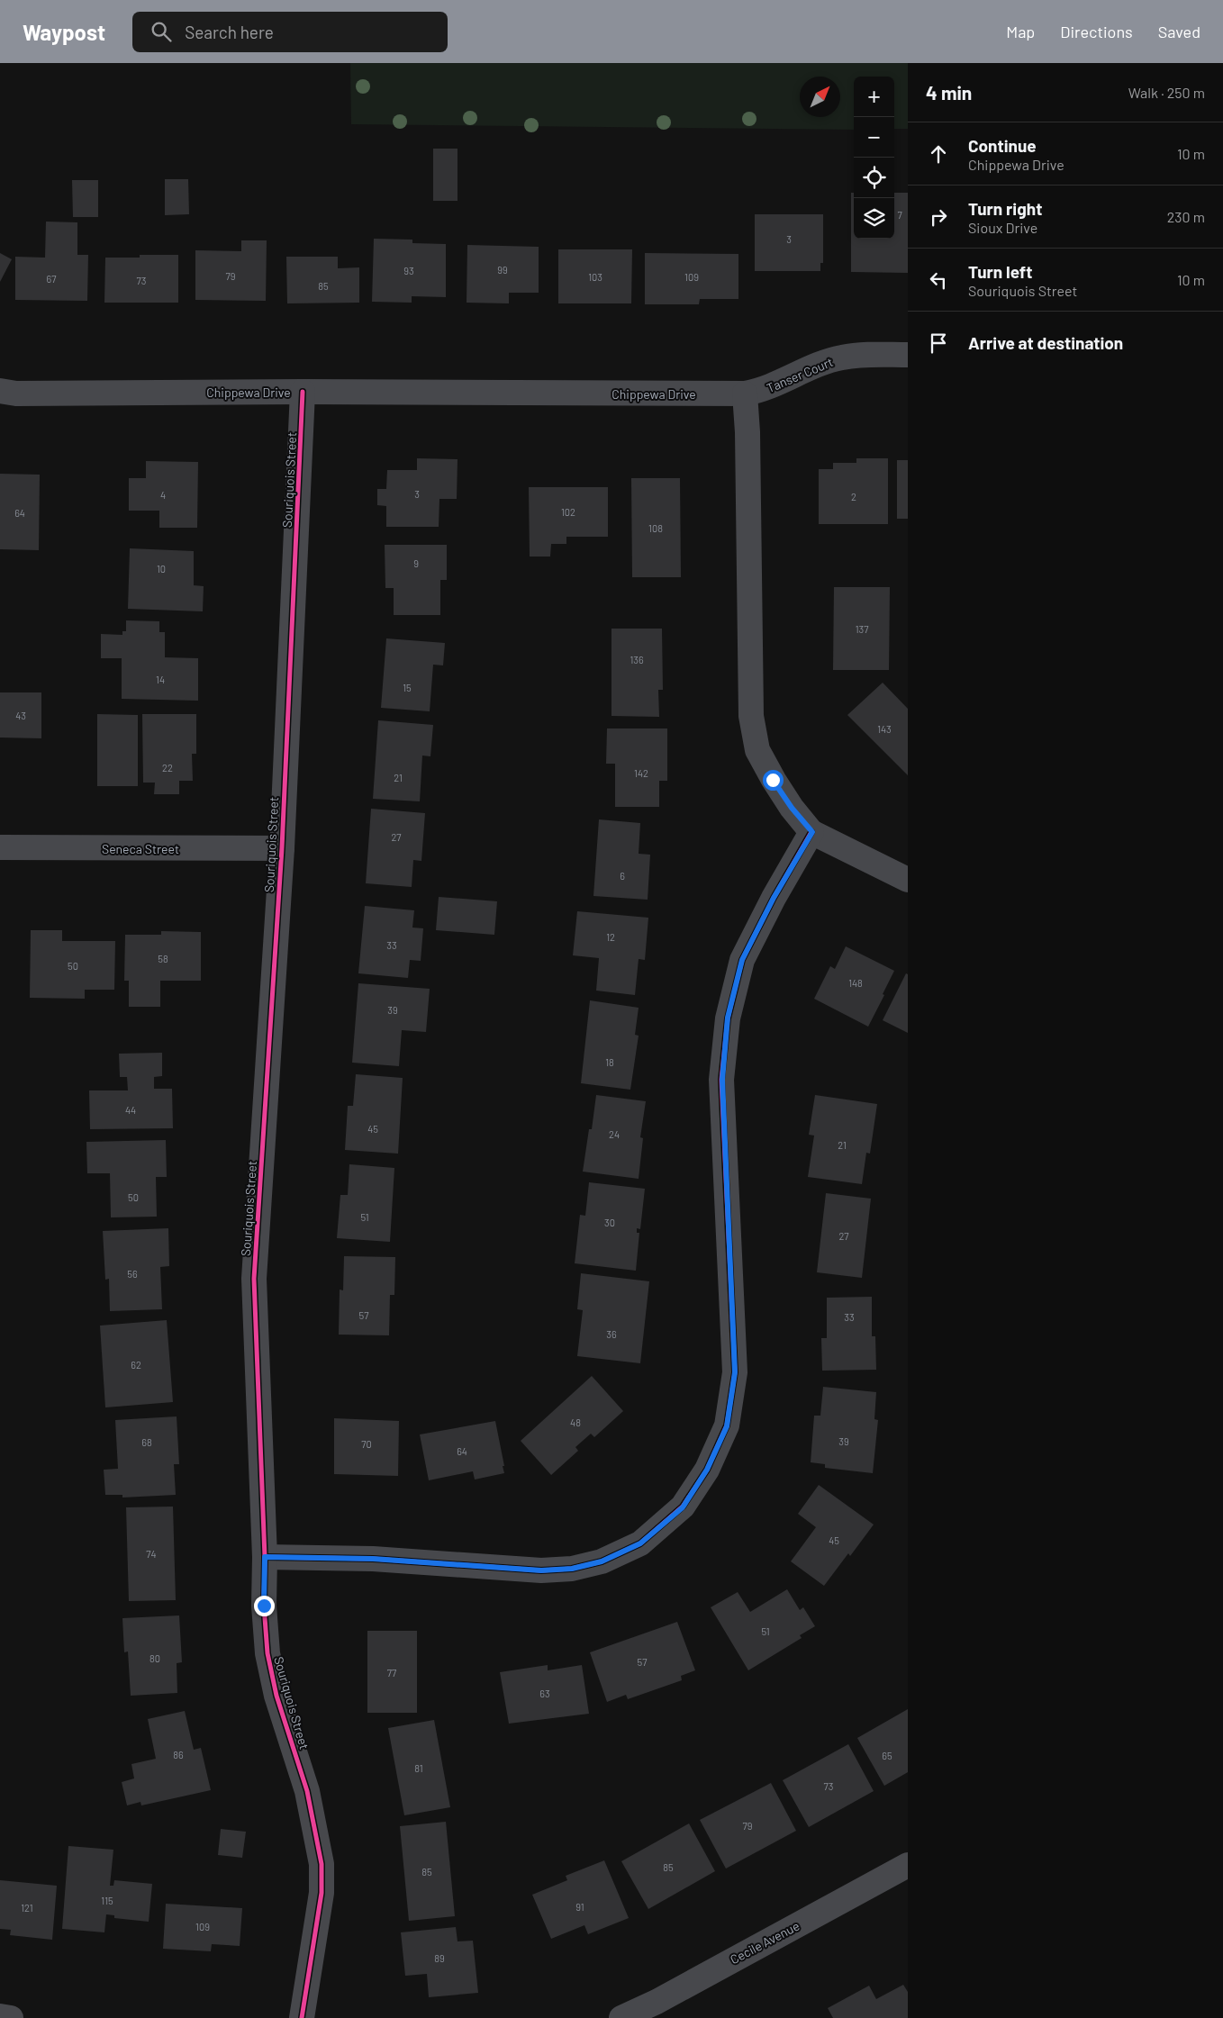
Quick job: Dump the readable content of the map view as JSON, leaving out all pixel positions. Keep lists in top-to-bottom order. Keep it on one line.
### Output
{"streets":{"street":["Tanser Court","Chippewa Drive","Souriquois Street","Seneca Street","Cecile Avenue"]},"crossings":[["Tanser Court","Chippewa Drive"],["Chippewa Drive","Souriquois Street"],["Souriquois Street","Seneca Street"]],"house_numbers":["7","3","99","93","79","103","109","67","73","85","3","4","2","102","64","108","9","10","137","136","14","15","43","143","22","142","21","27","6","12","33","58","50","148","39","18","44","45","24","21","50","51","30","27","56","57","33","36","62","48","39","68","70","64","45","74","51","80","57","77","63","86","65","81","73","79","85","85","115","91","121","109","89"],"north":"top right","page":{"header":"Waypost","search":"Search here","nav":["Map","Directions","Saved"],"heading":["4 min","Walk · 250 m"],"map_buttons":["+","−"],"list":[["Continue","Chippewa Drive","10 m"],["Turn right","Sioux Drive","230 m"],["Turn left","Souriquois Street","10 m"],"Arrive at destination"]}}
